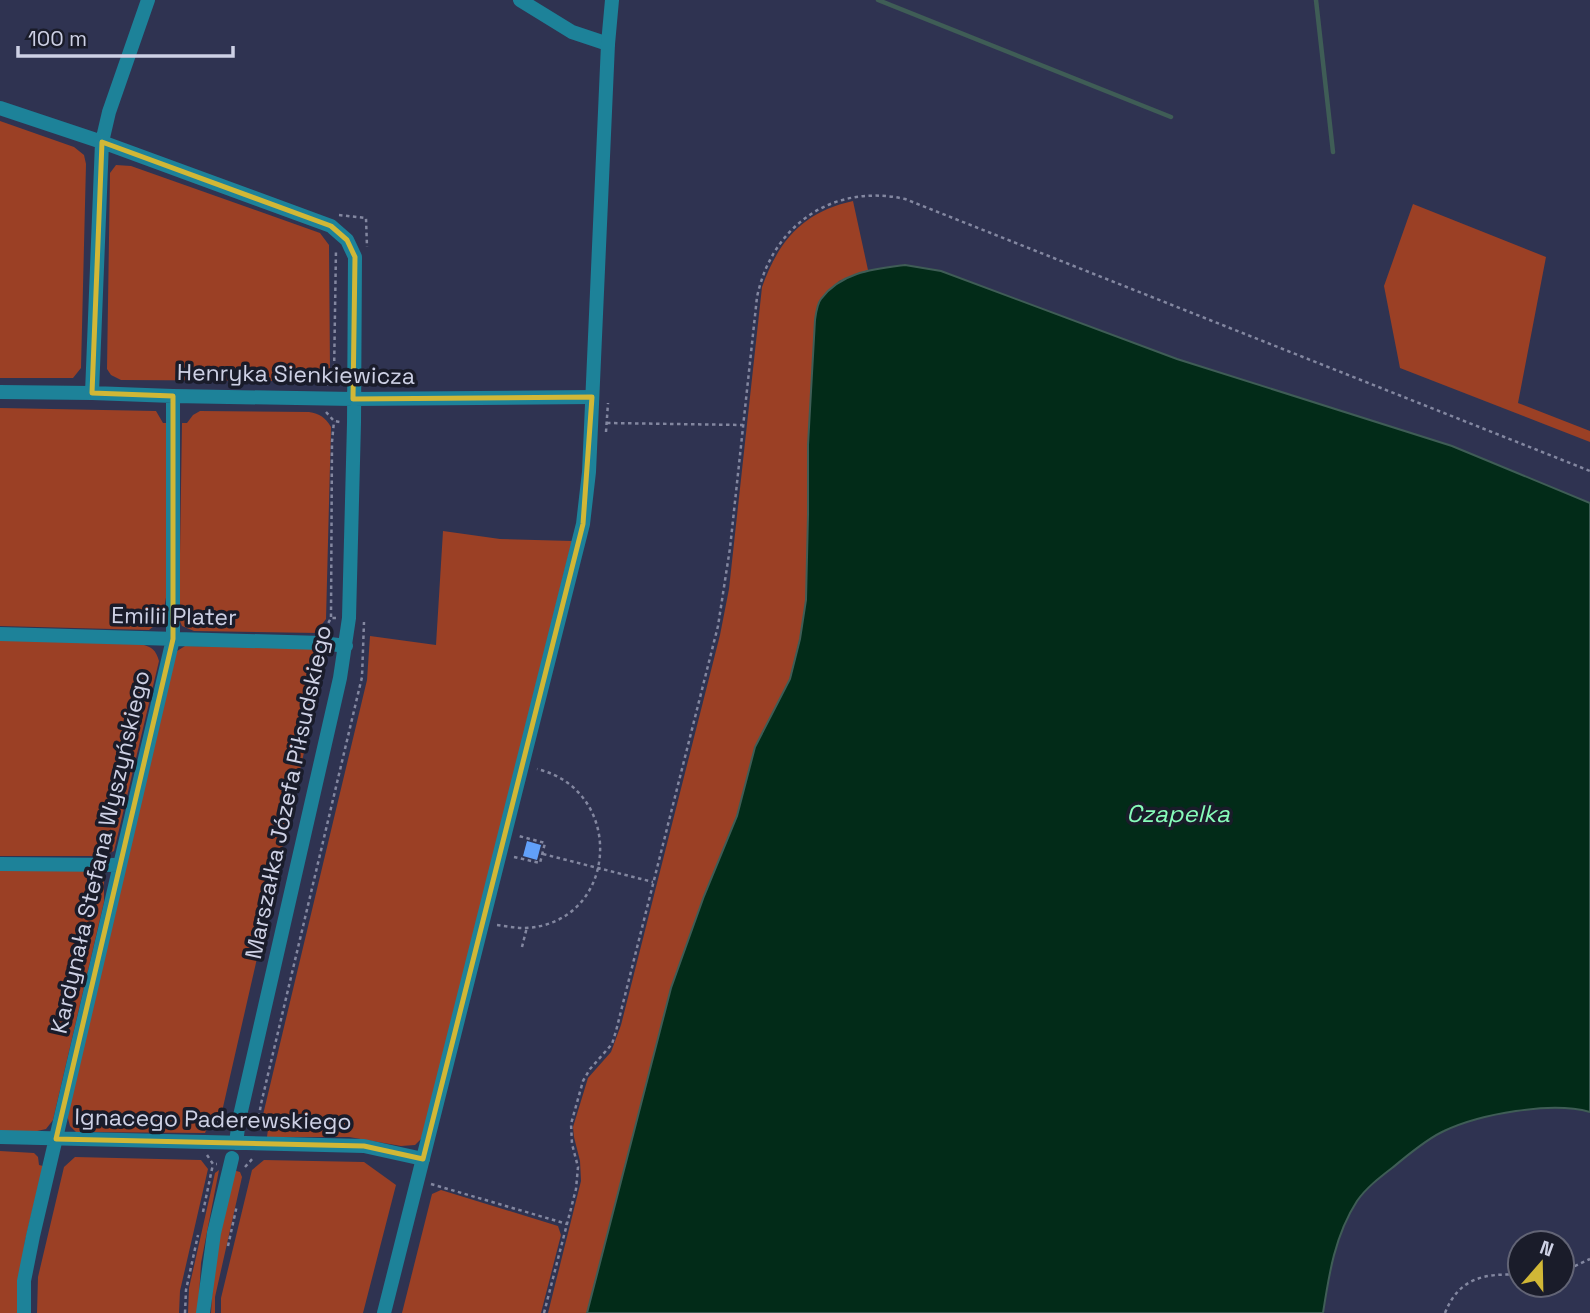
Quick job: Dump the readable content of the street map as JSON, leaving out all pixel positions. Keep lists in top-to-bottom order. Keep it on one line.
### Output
{"streets":{"street":["Henryka Sienkiewicza","Emilii Plater","Marszałka Józefa Piłsudskiego","Kardynała Stefana Wyszyńskiego","Ignacego Paderewskiego"]},"crossings":[["Henryka Sienkiewicza","Marszałka Józefa Piłsudskiego"],["Henryka Sienkiewicza","Kardynała Stefana Wyszyńskiego"],["Emilii Plater","Marszałka Józefa Piłsudskiego"],["Emilii Plater","Kardynała Stefana Wyszyńskiego"],["Marszałka Józefa Piłsudskiego","Ignacego Paderewskiego"],["Kardynała Stefana Wyszyńskiego","Ignacego Paderewskiego"]],"water":["Czapelka"],"scale_bar":"100 m","north":"top"}
